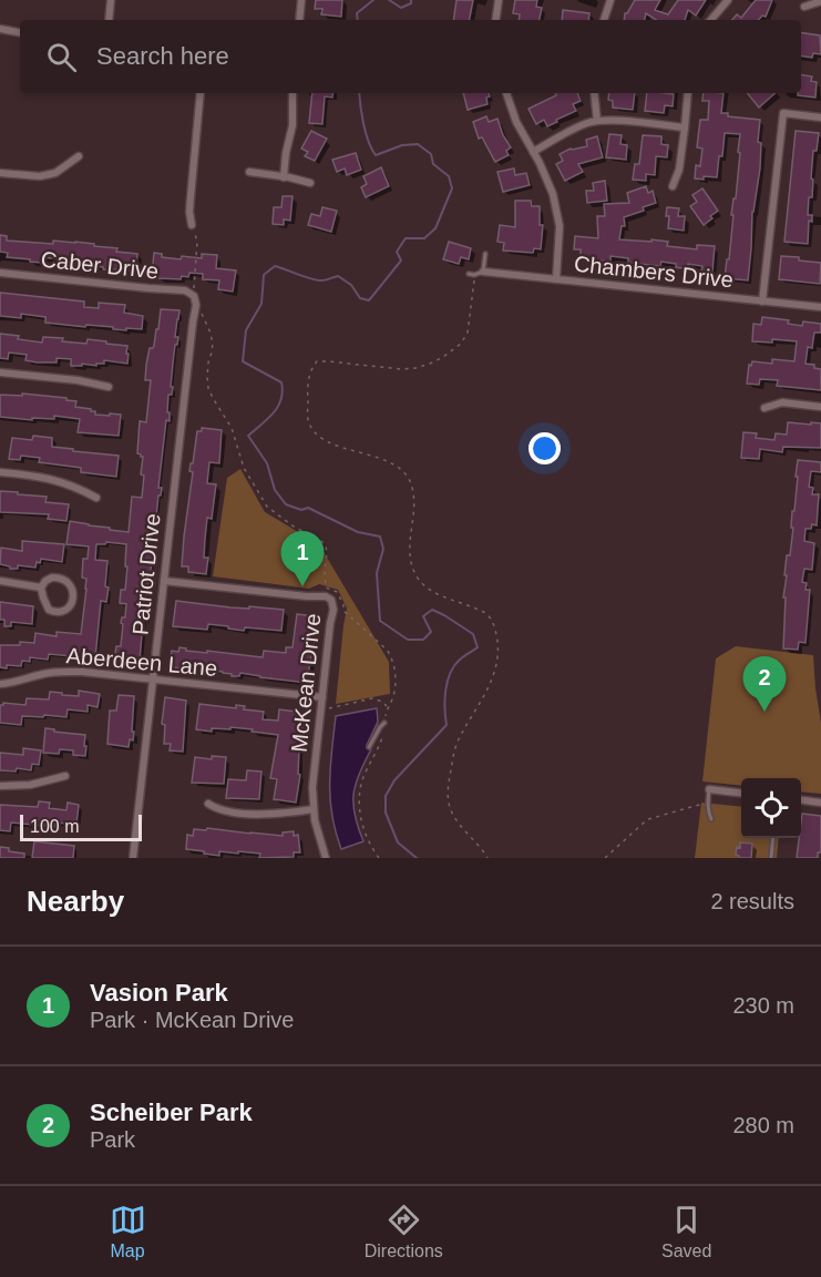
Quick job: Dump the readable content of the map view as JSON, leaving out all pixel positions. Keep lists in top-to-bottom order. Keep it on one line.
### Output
{"streets":{"street":["Caber Drive","Chambers Drive","Patriot Drive","Aberdeen Lane","McKean Drive"]},"crossings":[["Caber Drive","Patriot Drive"],["Patriot Drive","Aberdeen Lane"],["Patriot Drive","McKean Drive"],["Aberdeen Lane","McKean Drive"]],"scale_bar":"100 m","page":{"search":"Search here","pins":["1","2"],"scale":"100 m","heading":["Nearby","2 results"],"list":[{"mark":"1","name":"Vasion Park","note":"Park · McKean Drive","value":"230 m"},{"mark":"2","name":"Scheiber Park","note":"Park","value":"280 m"}],"nav":["Map","Directions","Saved"]}}
